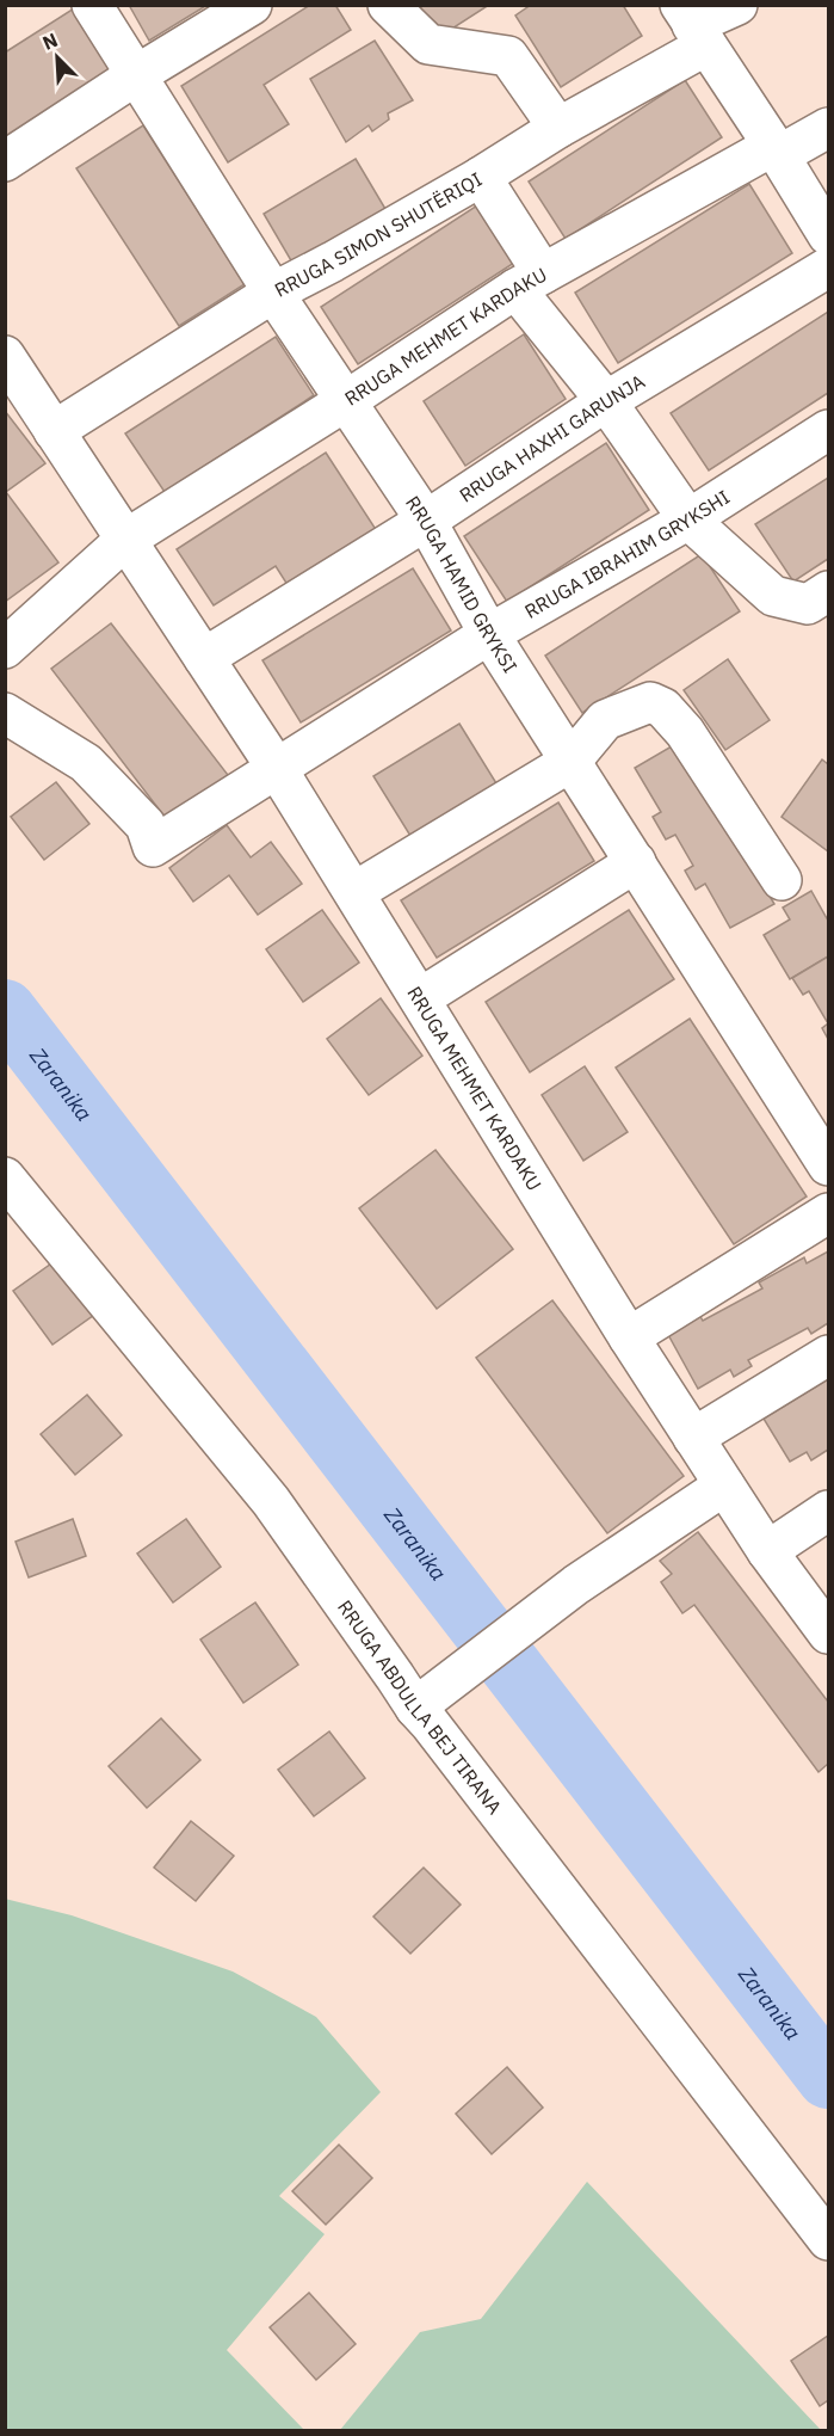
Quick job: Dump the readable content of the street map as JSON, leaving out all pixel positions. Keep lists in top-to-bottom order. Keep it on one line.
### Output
{"streets":{"street":["RRUGA SIMON SHUTËRIQI","RRUGA MEHMET KARDAKU","RRUGA HAXHI GARUNJA","RRUGA IBRAHIM GRYKSHI","RRUGA HAMID GRYKSI","RRUGA ABDULLA BEJ TIRANA"]},"crossings":[["RRUGA SIMON SHUTËRIQI","RRUGA MEHMET KARDAKU"],["RRUGA SIMON SHUTËRIQI","RRUGA HAMID GRYKSI"],["RRUGA MEHMET KARDAKU","RRUGA HAXHI GARUNJA"],["RRUGA MEHMET KARDAKU","RRUGA IBRAHIM GRYKSHI"],["RRUGA MEHMET KARDAKU","RRUGA HAMID GRYKSI"],["RRUGA HAXHI GARUNJA","RRUGA HAMID GRYKSI"],["RRUGA IBRAHIM GRYKSHI","RRUGA HAMID GRYKSI"]],"water":["Zaranika"],"north":"top left"}
